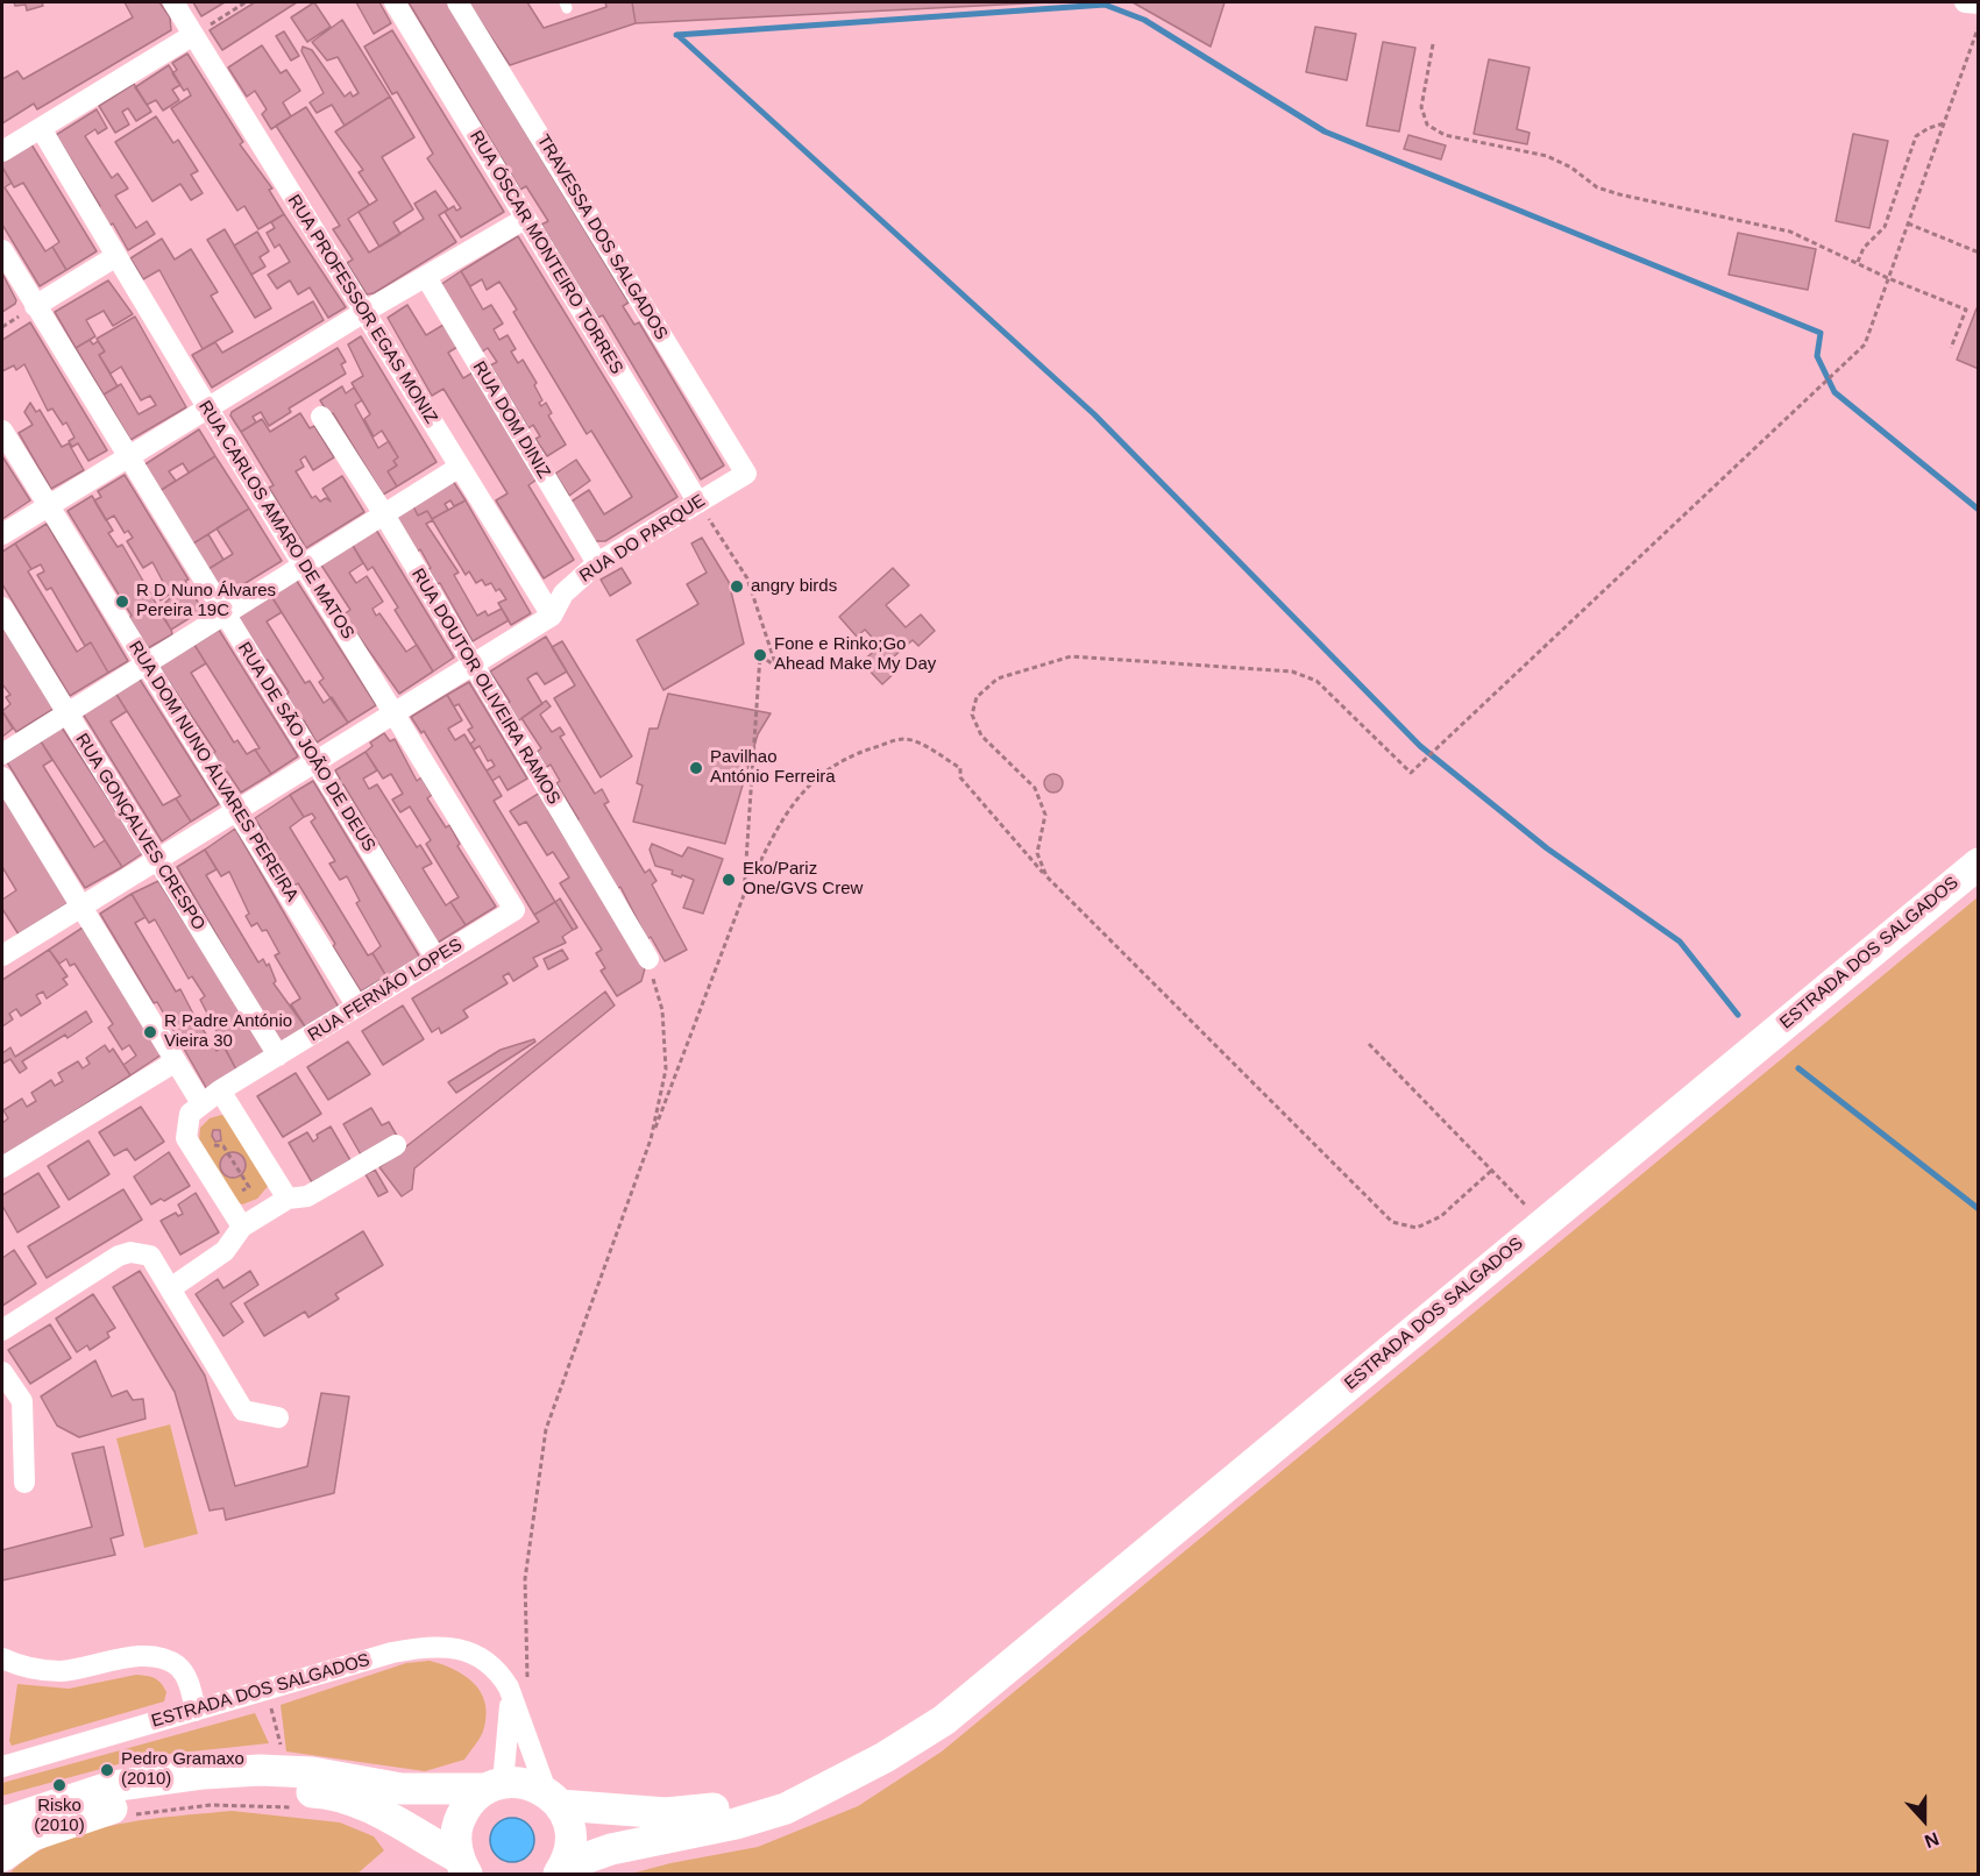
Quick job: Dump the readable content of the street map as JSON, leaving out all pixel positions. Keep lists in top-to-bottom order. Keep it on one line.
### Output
{"streets":{"main road":["ESTRADA DOS SALGADOS"],"street":["TRAVESSA DOS SALGADOS","RUA ÓSCAR MONTEIRO TORRES","RUA PROFESSOR EGAS MONIZ","RUA DOM DINIZ","RUA CARLOS AMARO DE MATOS","RUA DO PARQUE","RUA DOUTOR OLIVEIRA RAMOS","RUA DE SÃO JOÃO DE DEUS","RUA DOM NUNO ÁLVARES PEREIRA","RUA GONÇALVES CRESPO","RUA FERNÃO LOPES"]},"crossings":[["TRAVESSA DOS SALGADOS","RUA DO PARQUE"],["RUA ÓSCAR MONTEIRO TORRES","RUA DO PARQUE"],["RUA PROFESSOR EGAS MONIZ","RUA DO PARQUE"],["RUA DOM DINIZ","RUA DO PARQUE"],["RUA CARLOS AMARO DE MATOS","RUA FERNÃO LOPES"],["RUA DE SÃO JOÃO DE DEUS","RUA FERNÃO LOPES"],["RUA DOM NUNO ÁLVARES PEREIRA","RUA FERNÃO LOPES"],["RUA GONÇALVES CRESPO","RUA FERNÃO LOPES"]],"places":["angry birds","R D Nuno Álvares Pereira 19C","Fone e Rinko;Go Ahead Make My Day","Pavilhao António Ferreira","Eko/Pariz One/GVS Crew","R Padre António Vieira 30","Pedro Gramaxo (2010)","Risko (2010)"],"north":"bottom"}
